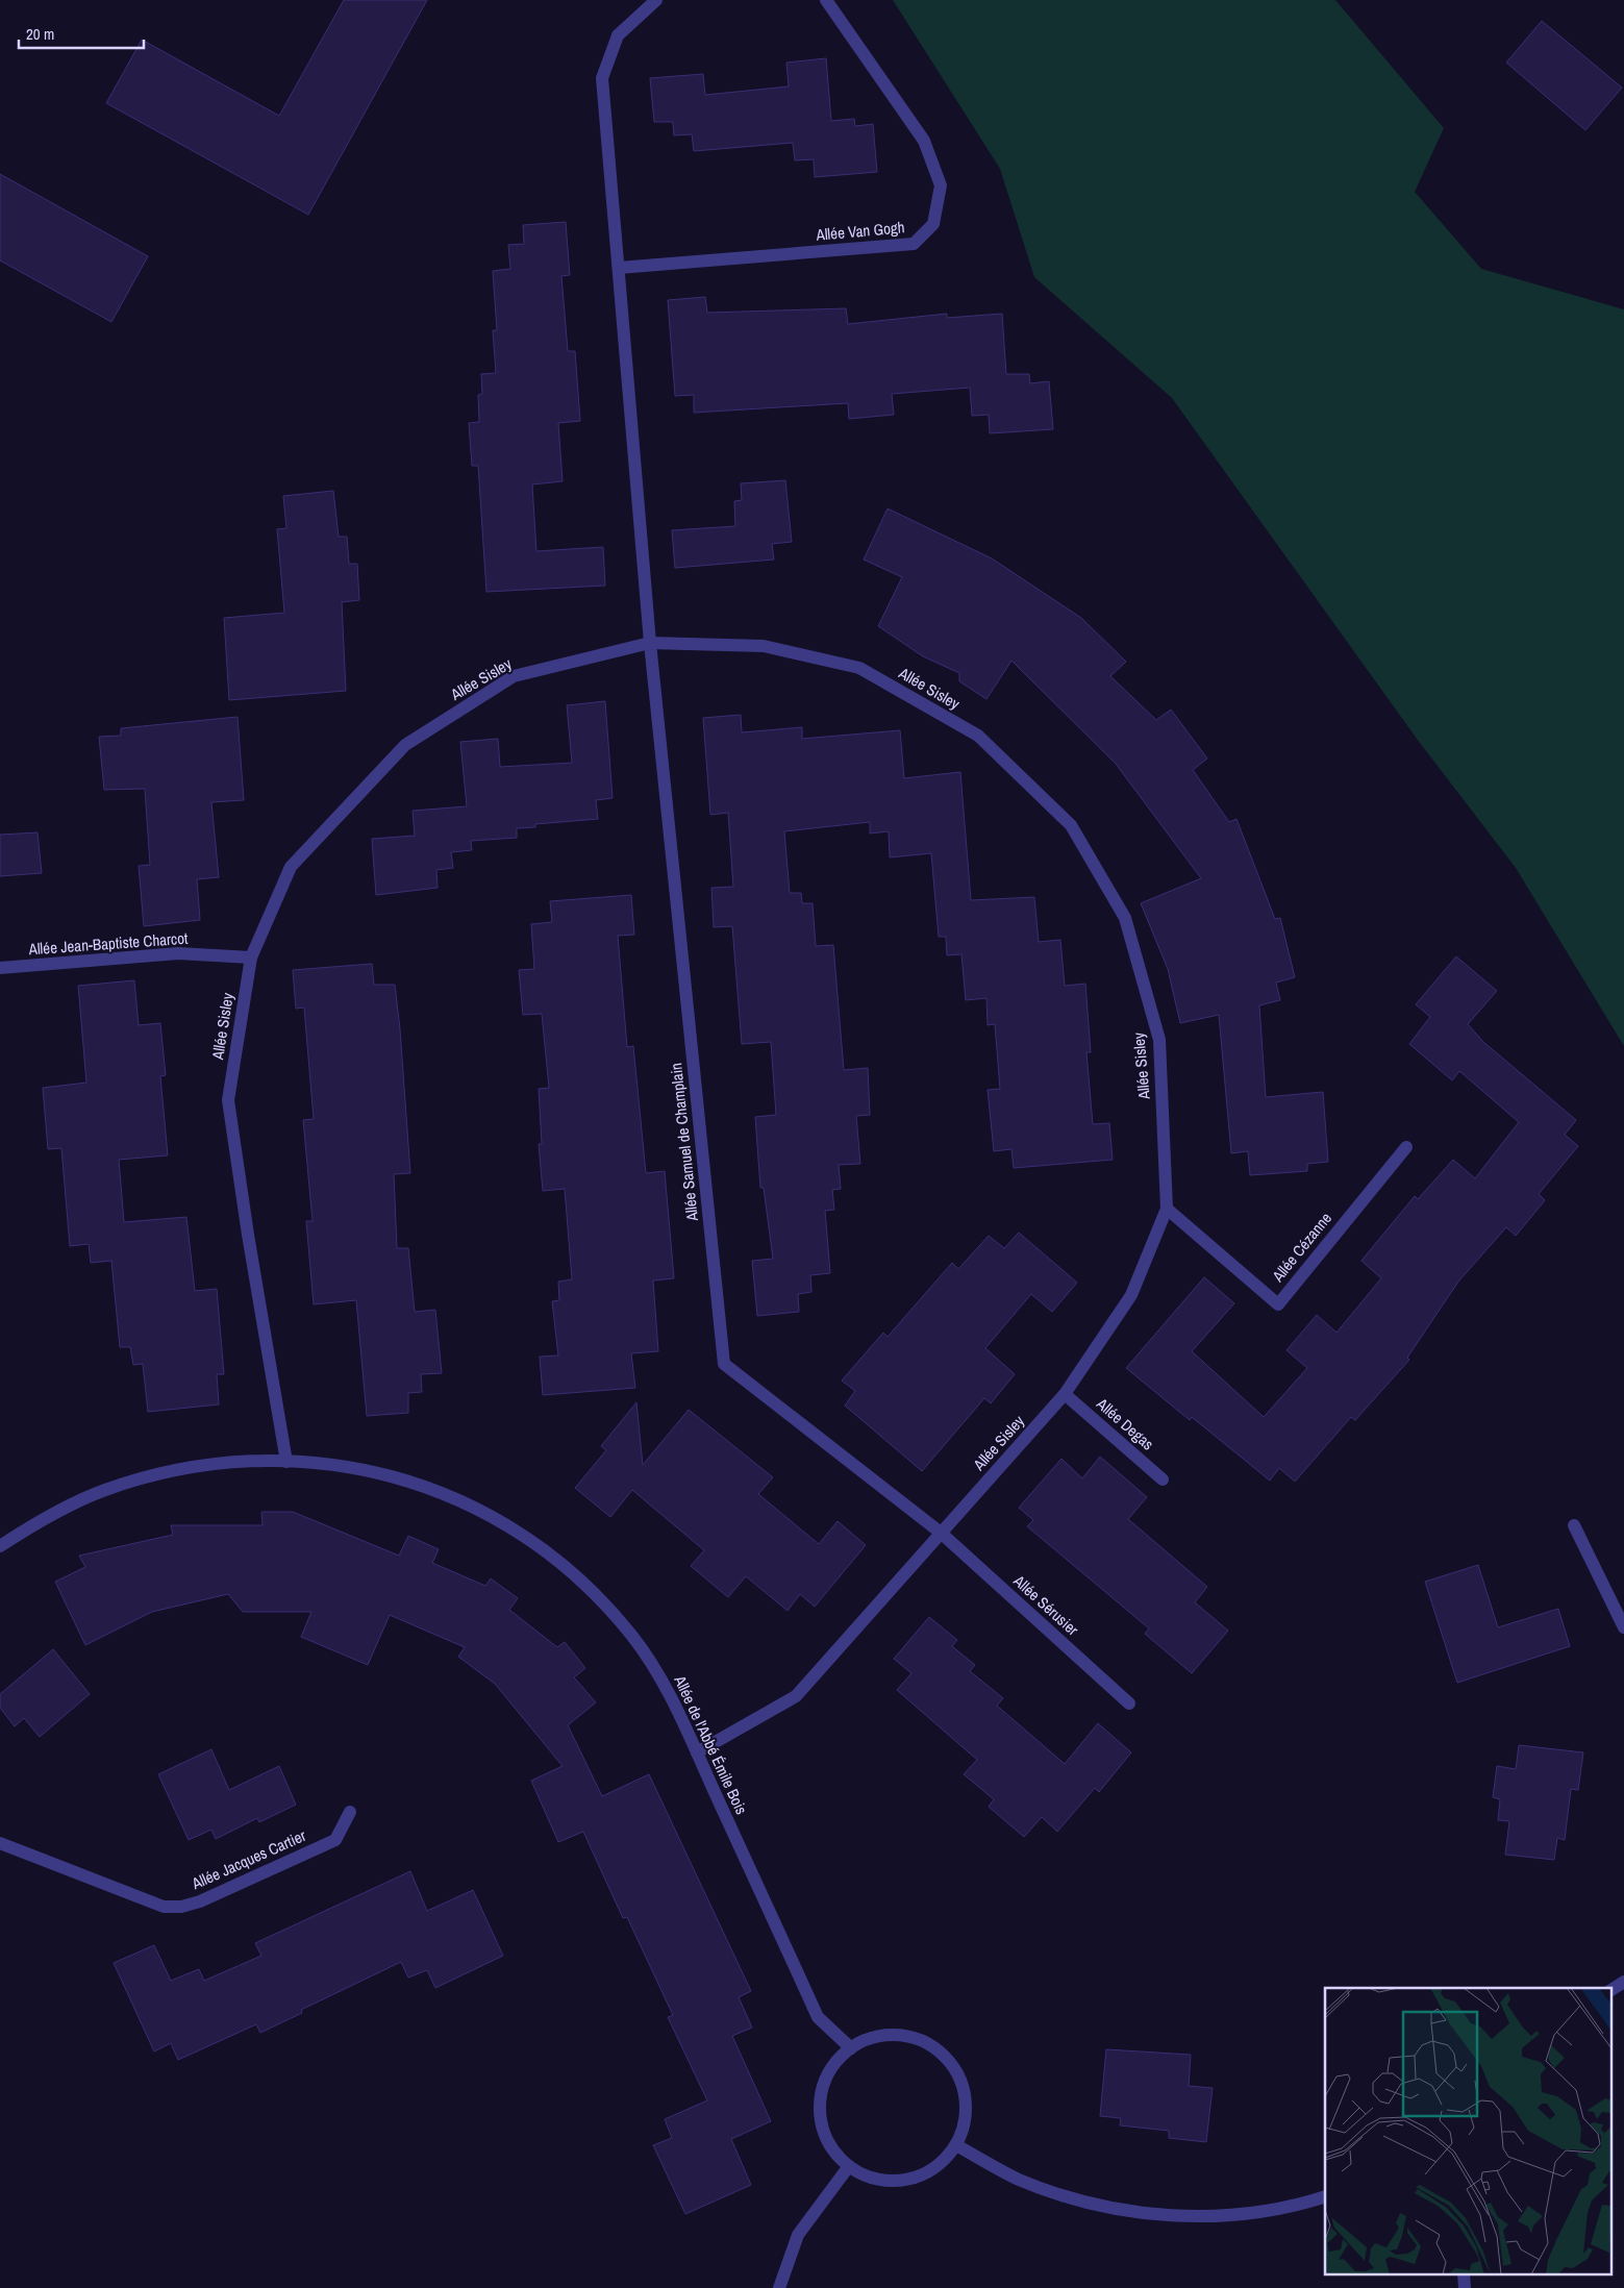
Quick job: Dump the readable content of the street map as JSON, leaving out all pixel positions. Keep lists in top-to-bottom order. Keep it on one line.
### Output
{"streets":{"street":["Allée Van Gogh","Allée Sisley","Allée Jean-Baptiste Charcot","Allée Samuel de Champlain","Allée Cézanne","Allée Degas","Allée Sérusier","Allée de l'Abbé Émile Bois","Allée Jacques Cartier"]},"crossings":[["Allée Sisley","Allée Jean-Baptiste Charcot"],["Allée Sisley","Allée Samuel de Champlain"],["Allée Sisley","Allée Cézanne"],["Allée Sisley","Allée Degas"],["Allée Sisley","Allée Sérusier"],["Allée Sisley","Allée de l'Abbé Émile Bois"],["Allée Samuel de Champlain","Allée Sérusier"]],"scale_bar":"20 m"}
